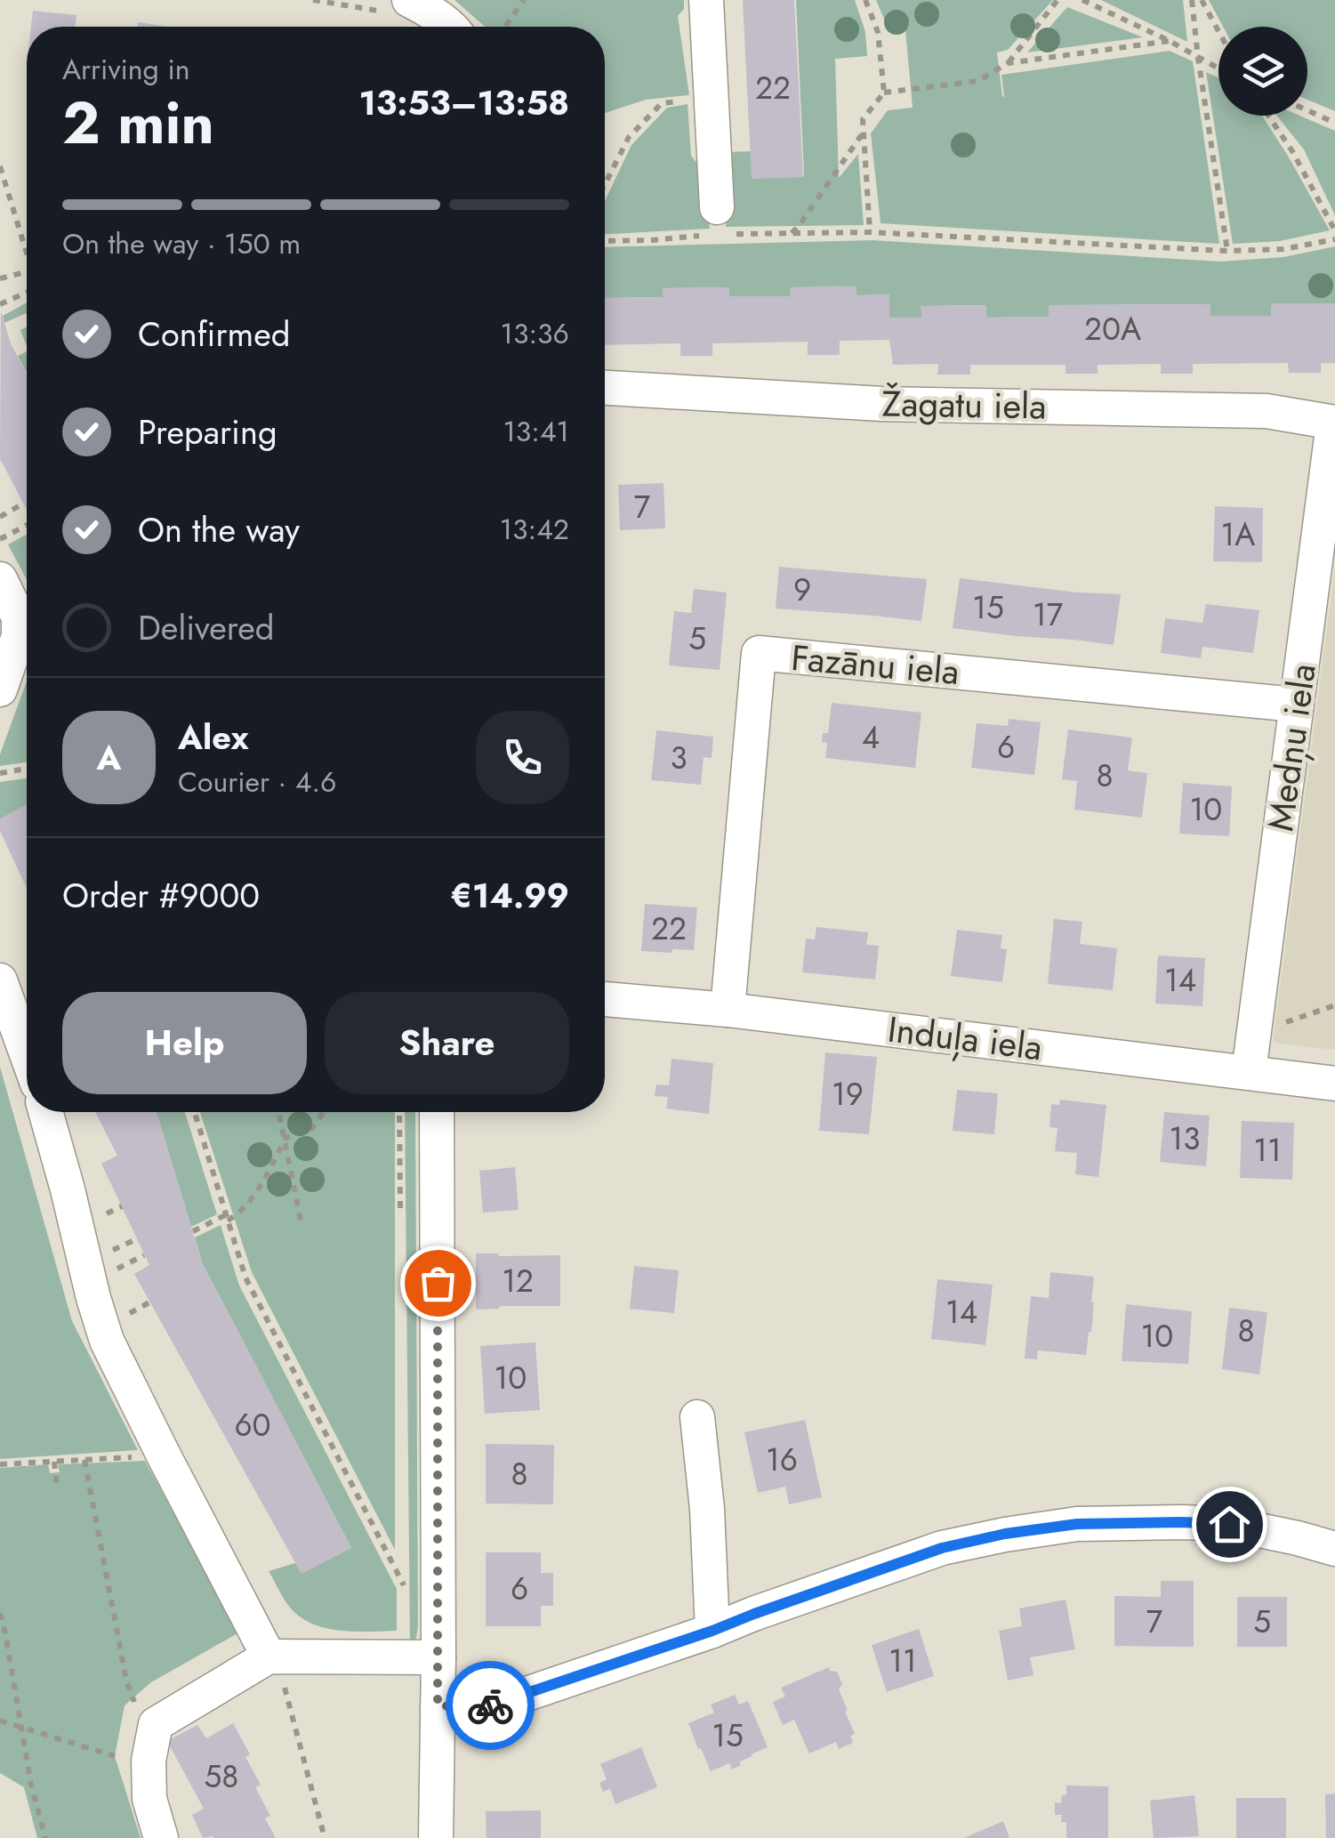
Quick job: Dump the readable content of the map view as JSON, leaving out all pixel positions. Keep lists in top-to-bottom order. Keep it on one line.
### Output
{"streets":{"street":["Žagatu iela","Fazānu iela","Medņu iela","Induļa iela"]},"crossings":[["Žagatu iela","Medņu iela"],["Fazānu iela","Medņu iela"],["Fazānu iela","Induļa iela"],["Medņu iela","Induļa iela"]],"house_numbers":["22","20A","7","1A","9","15","17","5","4","6","3","8","10","22","14","19","13","11","12","14","8","10","10","60","16","8","6","7","5","11","15","58"],"page":{"heading":["2 min","Arriving in","13:53–13:58"],"panel":["Alex","Courier · 4.6","Order #9000","€14.99"],"bar":"On the way · 150 m","list":[["Confirmed","13:36"],["Preparing","13:41"],["On the way","13:42"],"Delivered"],"round":"A","buttons":["Help","Share"]}}
